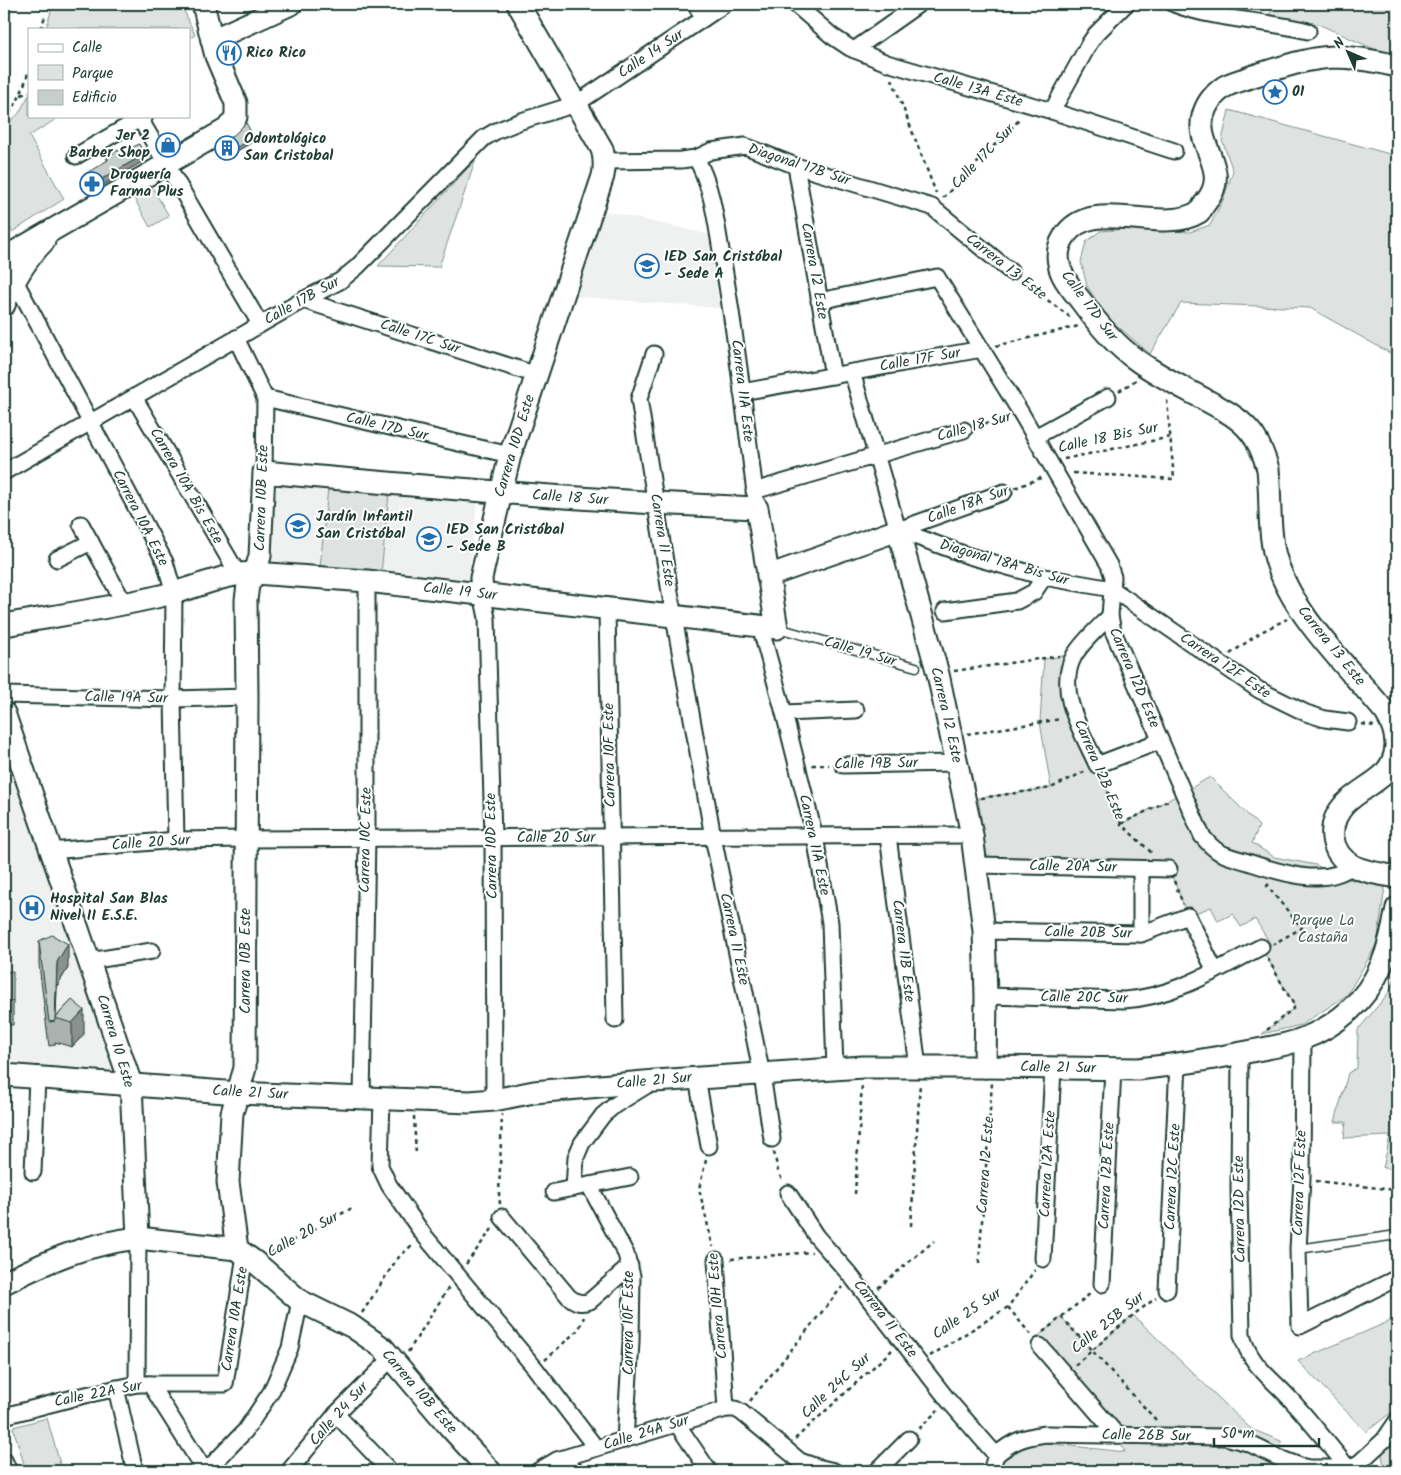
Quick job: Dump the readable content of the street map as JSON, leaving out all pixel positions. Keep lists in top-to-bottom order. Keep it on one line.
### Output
{"streets":{"street":["Calle 14 Sur","Calle 13A Este","Calle 17C Sur","Diagonal 17B Sur","Carrera 13 Este","Carrera 12 Este","Calle 17B Sur","Calle 17D Sur","Calle 17F Sur","Carrera 11A Este","Calle 18 Sur","Carrera 10D Este","Carrera 10A Bis Este","Carrera 10B Este","Calle 18A Sur","Carrera 10A Este","Carrera 11 Este","Diagonal 18A Bis Sur","Calle 19 Sur","Carrera 12F Este","Carrera 12D Este","Calle 19A Sur","Carrera 10F Este","Calle 19B Sur","Carrera 12B Este","Calle 20 Sur","Carrera 10C Este","Calle 20A Sur","Calle 20B Sur","Carrera 11B Este","Calle 20C Sur","Carrera 10 Este","Calle 21 Sur","Carrera 12A Este","Carrera 12C Este","Carrera 10H Este","Calle 22A Sur","Calle 24 Sur","Calle 24A Sur","Calle 26B Sur"],"path":["Calle 18 Bis Sur","Calle 25 Sur","Calle 25B Sur","Calle 24C Sur"]},"crossings":[["Calle 14 Sur","Calle 17B Sur"],["Calle 13A Este","Calle 17C Sur"],["Calle 17C Sur","Diagonal 17B Sur"],["Calle 17C Sur","Carrera 13 Este"],["Calle 17C Sur","Calle 17B Sur"],["Calle 17C Sur","Carrera 10D Este"],["Diagonal 17B Sur","Carrera 13 Este"],["Diagonal 17B Sur","Carrera 12 Este"],["Diagonal 17B Sur","Carrera 11A Este"],["Diagonal 17B Sur","Carrera 10D Este"],["Carrera 13 Este","Calle 17D Sur"],["Carrera 13 Este","Calle 17F Sur"],["Carrera 13 Este","Carrera 12D Este"],["Carrera 12 Este","Calle 17F Sur"],["Carrera 12 Este","Calle 18 Sur"],["Carrera 12 Este","Calle 18A Sur"],["Carrera 12 Este","Diagonal 18A Bis Sur"],["Carrera 12 Este","Carrera 12D Este"],["Carrera 12 Este","Calle 19B Sur"],["Carrera 12 Este","Calle 20 Sur"],["Carrera 12 Este","Calle 20A Sur"],["Carrera 12 Este","Calle 20B Sur"],["Carrera 12 Este","Calle 20C Sur"],["Carrera 12 Este","Calle 21 Sur"],["Calle 17B Sur","Carrera 10A Bis Este"],["Calle 17B Sur","Carrera 10B Este"],["Calle 17B Sur","Carrera 10A Este"],["Calle 17D Sur","Carrera 10D Este"],["Calle 17D Sur","Carrera 10B Este"],["Calle 17F Sur","Carrera 11A Este"],["Calle 17F Sur","Carrera 12D Este"],["Carrera 11A Este","Calle 18 Sur"],["Carrera 11A Este","Calle 18A Sur"],["Carrera 11A Este","Calle 19 Sur"],["Carrera 11A Este","Calle 19B Sur"],["Carrera 11A Este","Calle 20 Sur"],["Carrera 11A Este","Calle 21 Sur"],["Calle 18 Sur","Carrera 10D Este"],["Calle 18 Sur","Carrera 10B Este"],["Calle 18 Sur","Carrera 11 Este"],["Calle 18 Sur","Carrera 12D Este"],["Calle 18 Bis Sur","Calle 18A Sur"],["Calle 18 Bis Sur","Carrera 12D Este"],["Carrera 10D Este","Calle 19 Sur"],["Carrera 10D Este","Calle 20 Sur"],["Carrera 10D Este","Calle 21 Sur"],["Carrera 10A Bis Este","Carrera 10B Este"],["Carrera 10A Bis Este","Calle 19 Sur"],["Carrera 10B Este","Carrera 10A Este"],["Carrera 10B Este","Calle 19 Sur"],["Carrera 10B Este","Calle 19A Sur"],["Carrera 10B Este","Calle 20 Sur"],["Carrera 10B Este","Calle 21 Sur"],["Carrera 10B Este","Calle 24 Sur"],["Calle 18A Sur","Diagonal 18A Bis Sur"],["Calle 18A Sur","Carrera 12D Este"],["Carrera 10A Este","Calle 19 Sur"],["Carrera 10A Este","Calle 19A Sur"],["Carrera 10A Este","Calle 20 Sur"],["Carrera 10A Este","Calle 22A Sur"],["Carrera 11 Este","Calle 19 Sur"],["Carrera 11 Este","Calle 20 Sur"],["Carrera 11 Este","Calle 21 Sur"],["Carrera 11 Este","Calle 25 Sur"],["Carrera 11 Este","Calle 24C Sur"],["Carrera 11 Este","Calle 26B Sur"],["Diagonal 18A Bis Sur","Carrera 12F Este"],["Diagonal 18A Bis Sur","Carrera 12D Este"],["Calle 19 Sur","Carrera 10F Este"],["Calle 19 Sur","Carrera 10C Este"],["Carrera 12F Este","Carrera 12D Este"],["Carrera 12F Este","Calle 21 Sur"],["Carrera 12D Este","Carrera 12B Este"],["Carrera 12D Este","Calle 21 Sur"],["Carrera 12D Este","Calle 26B Sur"],["Carrera 10F Este","Calle 20 Sur"],["Carrera 10F Este","Calle 24A Sur"],["Carrera 12B Este","Calle 20A Sur"],["Carrera 12B Este","Calle 20B Sur"],["Carrera 12B Este","Calle 21 Sur"],["Calle 20 Sur","Carrera 10C Este"],["Calle 20 Sur","Carrera 11B Este"],["Calle 20 Sur","Carrera 10 Este"],["Carrera 10C Este","Calle 21 Sur"],["Carrera 11B Este","Calle 21 Sur"],["Carrera 10 Este","Calle 21 Sur"],["Carrera 10 Este","Calle 22A Sur"],["Calle 21 Sur","Carrera 12A Este"],["Calle 21 Sur","Carrera 12C Este"],["Carrera 12A Este","Calle 25 Sur"],["Carrera 12C Este","Calle 25B Sur"],["Carrera 10H Este","Calle 24A Sur"]],"parks":["Parque La Castaña"],"places":{"restaurant":["Rico Rico"],"place":["01"],"shop":["Jer 2 Barber Shop"],"building":["Odontológico San Cristobal"],"pharmacy":["Droguería Farma Plus"],"school or university":["IED San Cristóbal - Sede A","Jardín Infantil San Cristóbal","IED San Cristóbal - Sede B"],"hospital":["Hospital San Blas Nivel II E.S.E."]},"legend":["Calle","Parque","Edificio"],"scale_bar":"50 m","north":"top left"}
